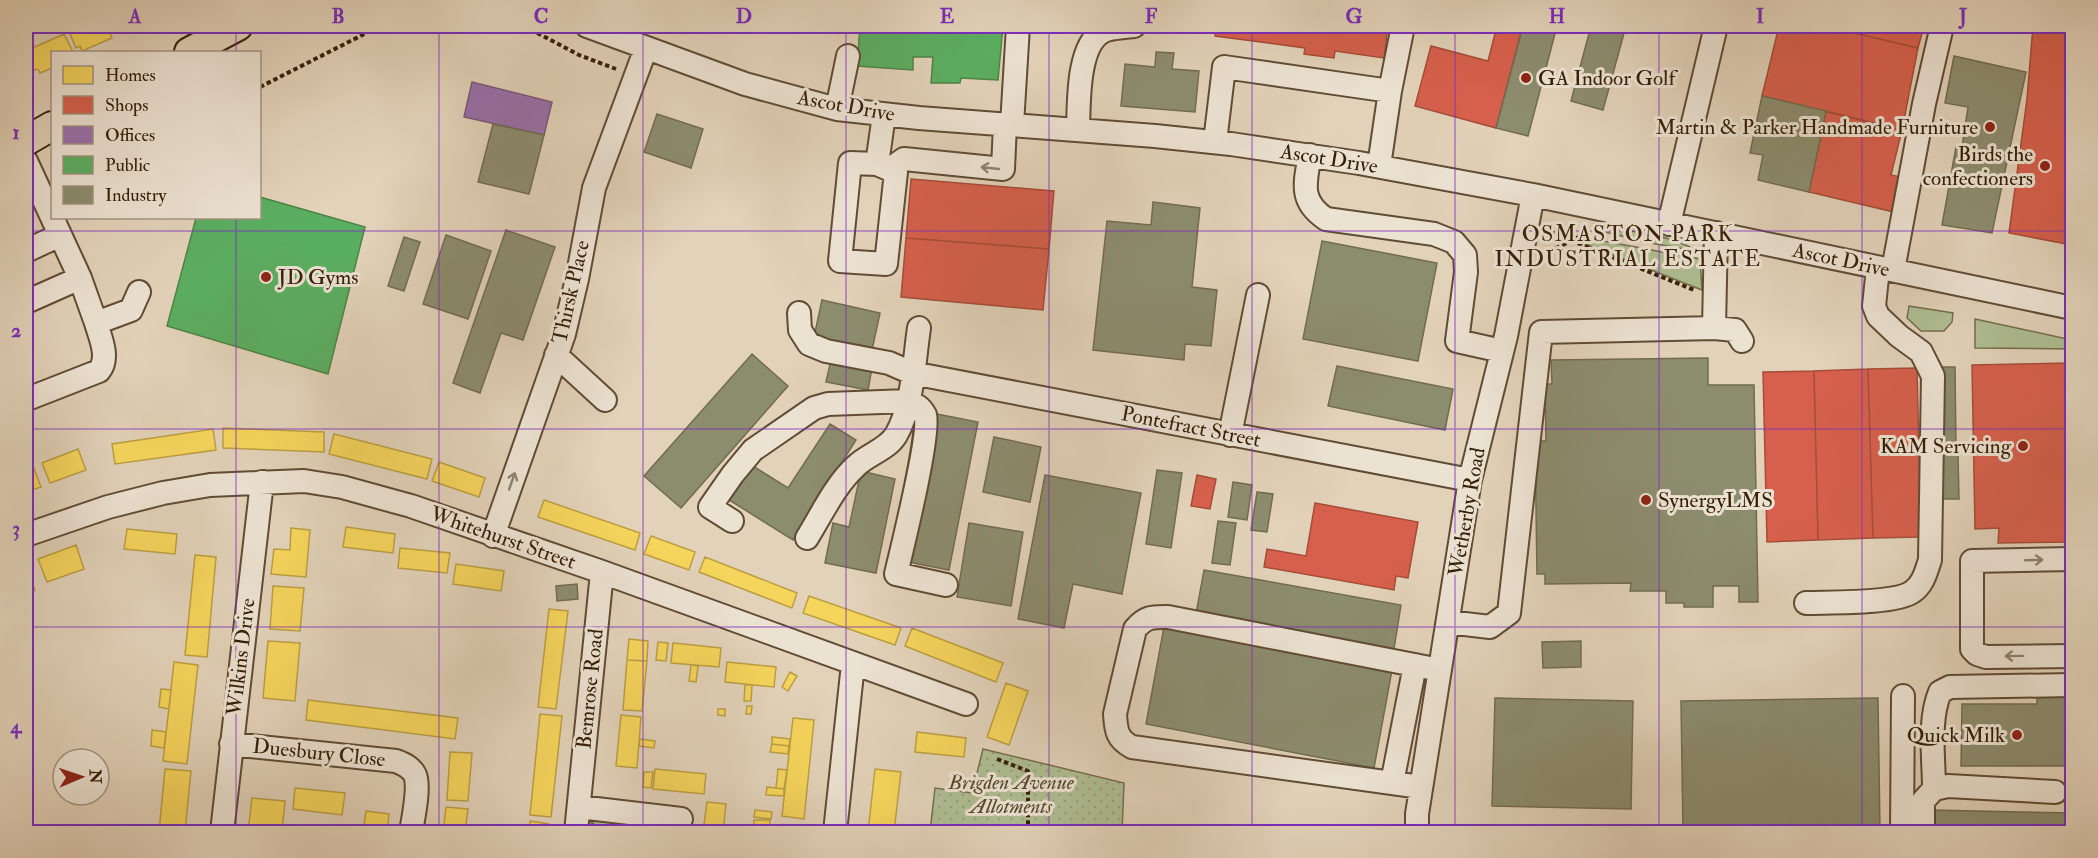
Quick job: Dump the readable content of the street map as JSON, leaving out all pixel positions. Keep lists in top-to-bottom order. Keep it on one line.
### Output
{"streets":{"street":["Ascot Drive","Thirsk Place","Pontefract Street","Wetherby Road","Whitehurst Street","Wilkins Drive","Bemrose Road","Duesbury Close"]},"crossings":[["Ascot Drive","Thirsk Place"],["Ascot Drive","Wetherby Road"],["Thirsk Place","Whitehurst Street"],["Pontefract Street","Wetherby Road"],["Whitehurst Street","Wilkins Drive"],["Whitehurst Street","Bemrose Road"],["Wilkins Drive","Duesbury Close"]],"one_way":["Thirsk Place"],"districts":["OSMASTON PARK INDUSTRIAL ESTATE"],"parks":["Brigden Avenue Allotments"],"places":["GA Indoor Golf","Martin & Parker Handmade Furniture","Birds the confectioners","JD Gyms","KAM Servicing","SynergyLMS","Quick Milk"],"legend":["Homes","Shops","Offices","Public","Industry"],"north":"right","grid":{"columns":["A","B","C","D","E","F","G","H","I","J"],"rows":["1","2","3","4"]}}
